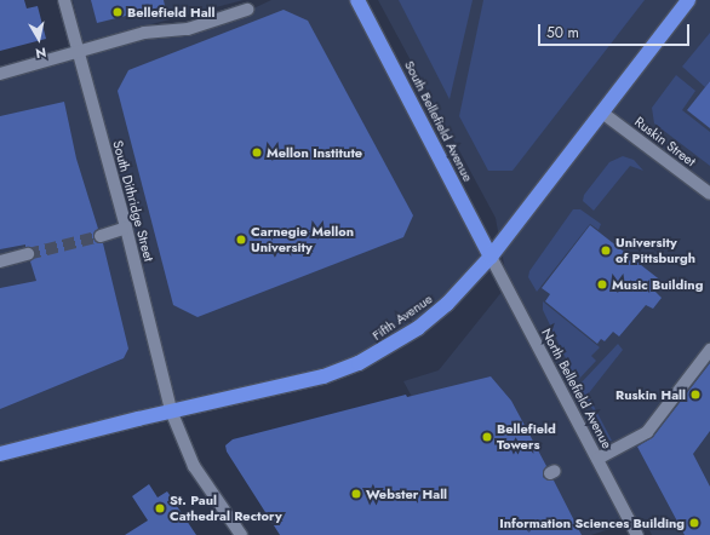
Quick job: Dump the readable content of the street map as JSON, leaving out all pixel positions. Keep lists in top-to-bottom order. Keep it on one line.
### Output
{"streets":{"highway":["South Bellefield Avenue","Fifth Avenue"],"street":["Ruskin Street","South Dithridge Street","North Bellefield Avenue"]},"crossings":[["South Bellefield Avenue","Fifth Avenue"],["South Bellefield Avenue","North Bellefield Avenue"],["Ruskin Street","Fifth Avenue"],["South Dithridge Street","Fifth Avenue"],["Fifth Avenue","North Bellefield Avenue"]],"places":["Bellefield Hall","Mellon Institute","Carnegie Mellon University","University of Pittsburgh","Music Building","Ruskin Hall","Bellefield Towers","Webster Hall","St. Paul Cathedral Rectory","Information Sciences Building"],"scale_bar":"50 m","north":"bottom"}
